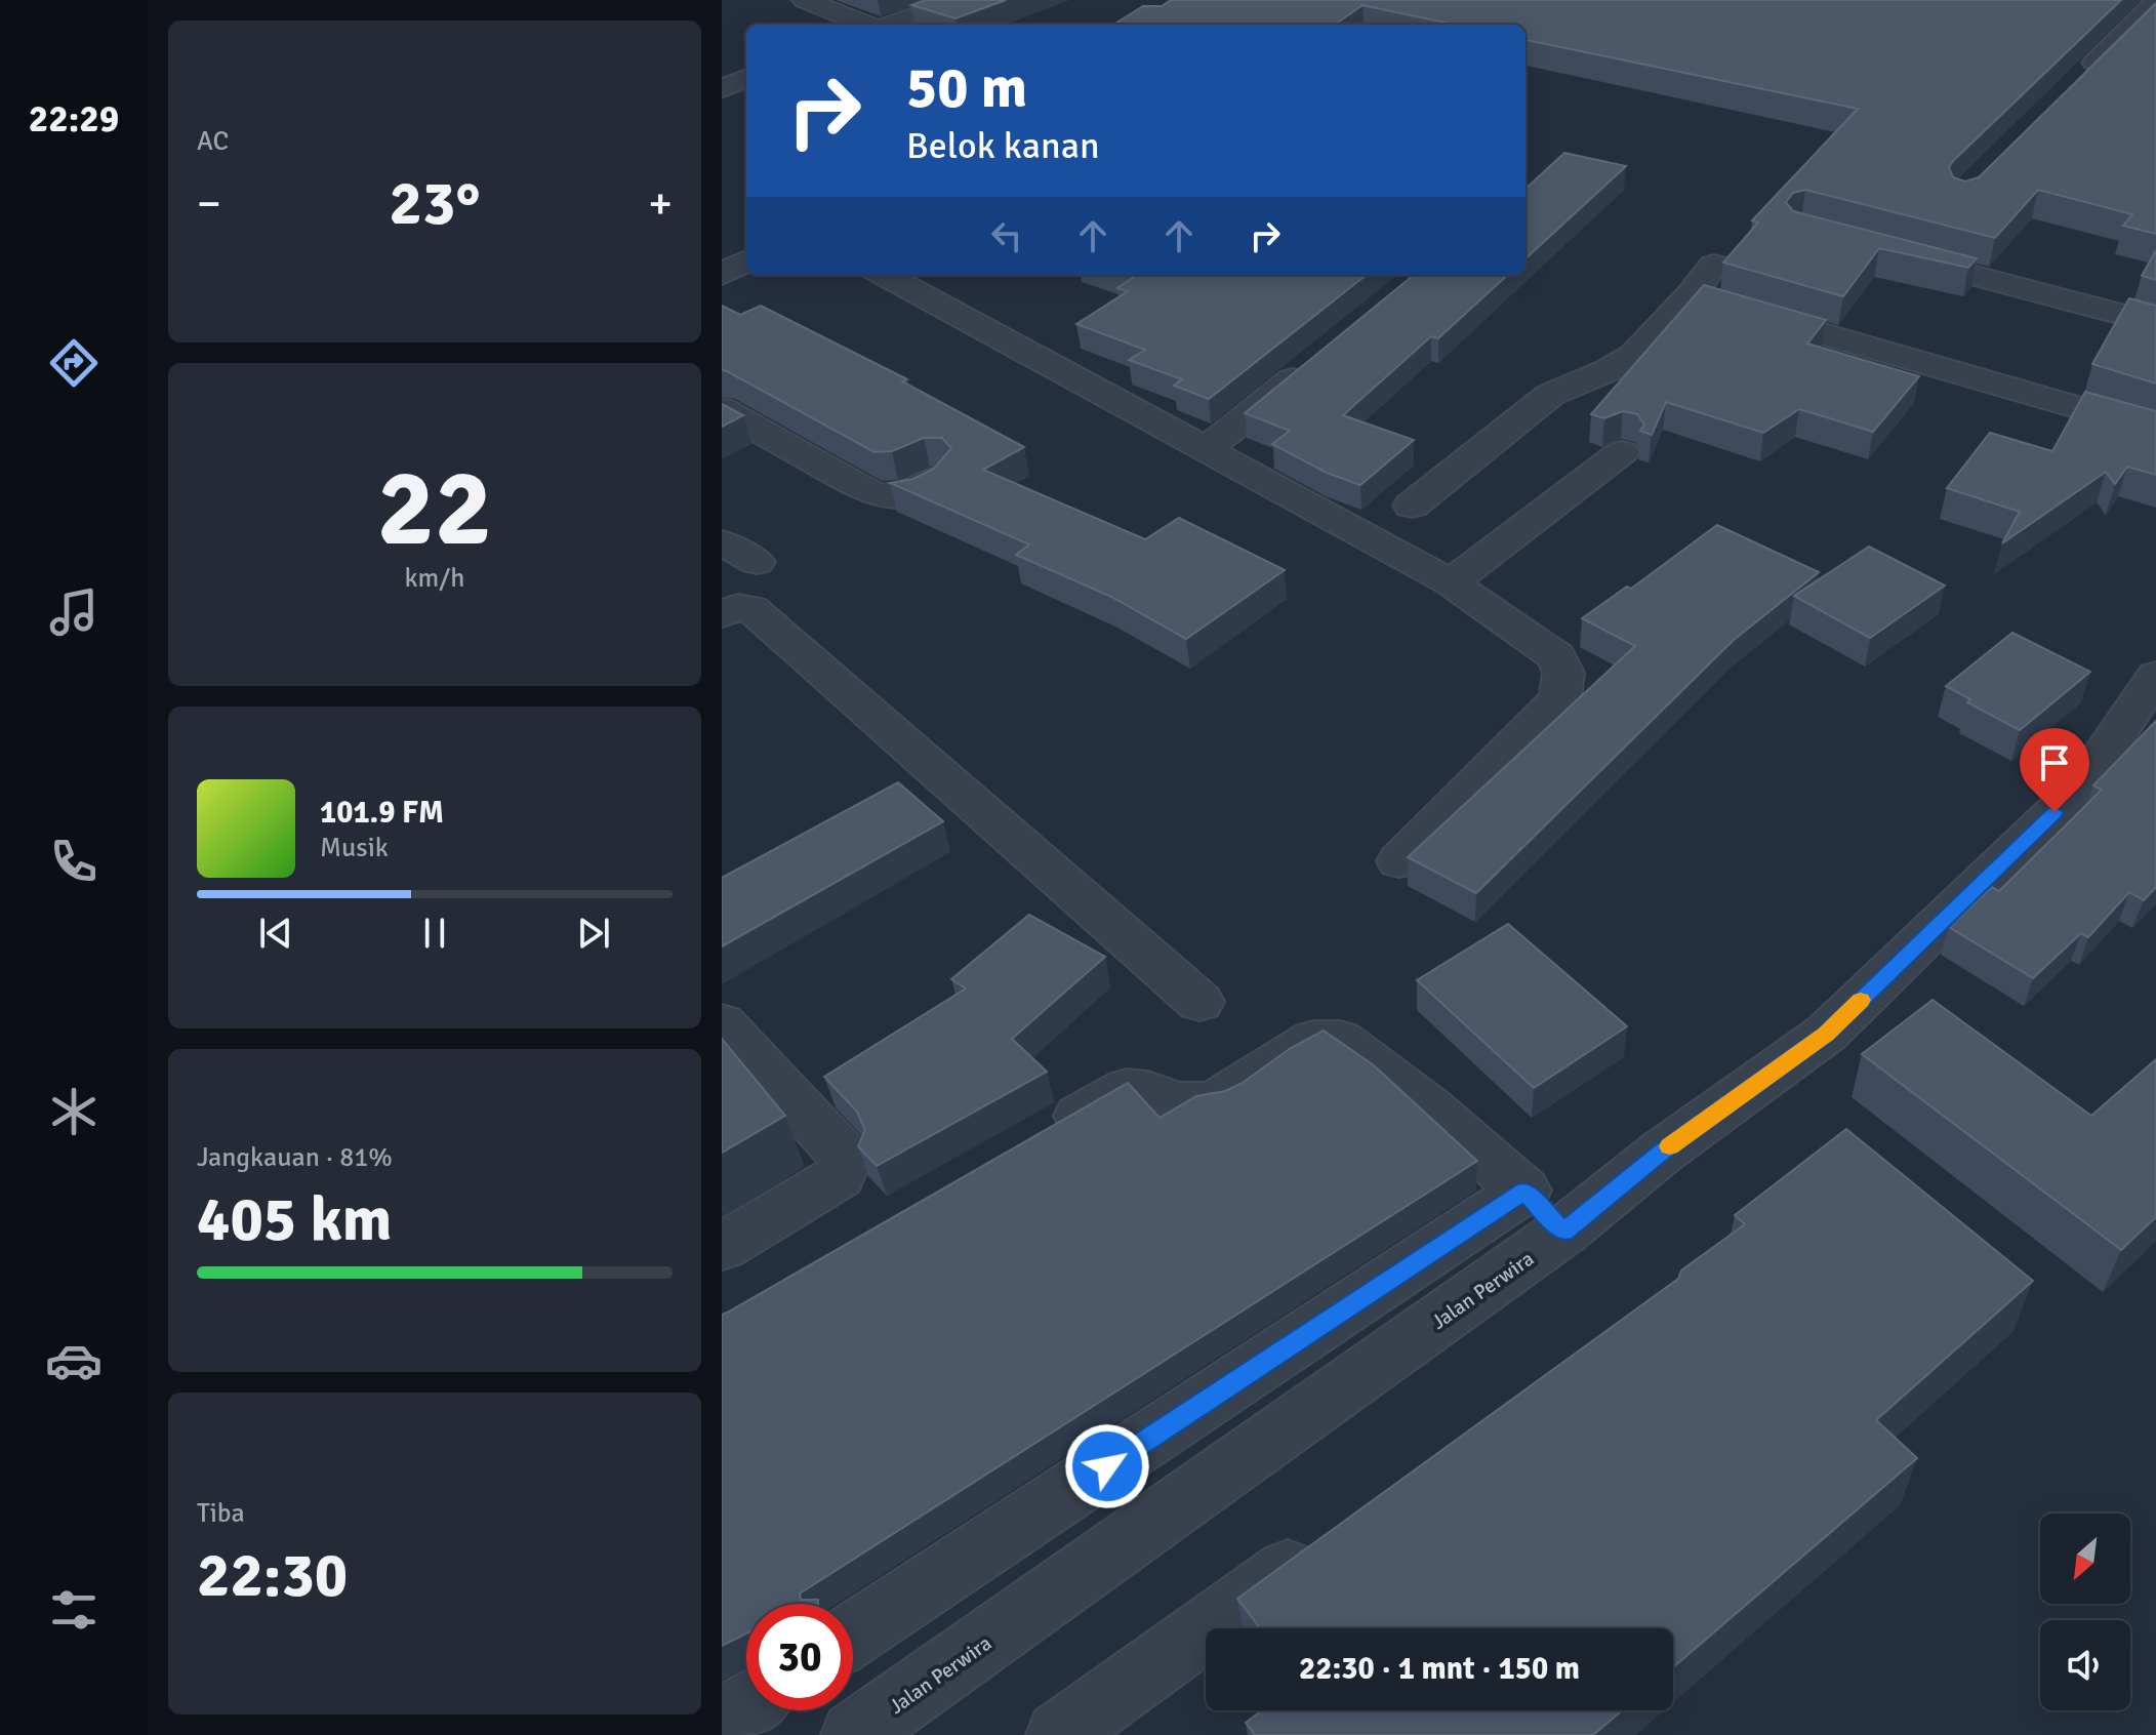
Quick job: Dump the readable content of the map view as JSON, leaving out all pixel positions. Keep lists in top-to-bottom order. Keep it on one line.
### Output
{"streets":{"street":["Jalan Perwira"]},"north":"bottom left","page":{"tabs":"22:29","tile":["AC",["22","km/h"],["Jangkauan · 81%","405 km"],["Tiba","22:30"]],"turn":["50 m","Belok kanan"],"heat":["−","23°","+"],"song":["101.9 FM","Musik"],"limit":"30","trip":"22:30 · 1 mnt · 150 m"}}
